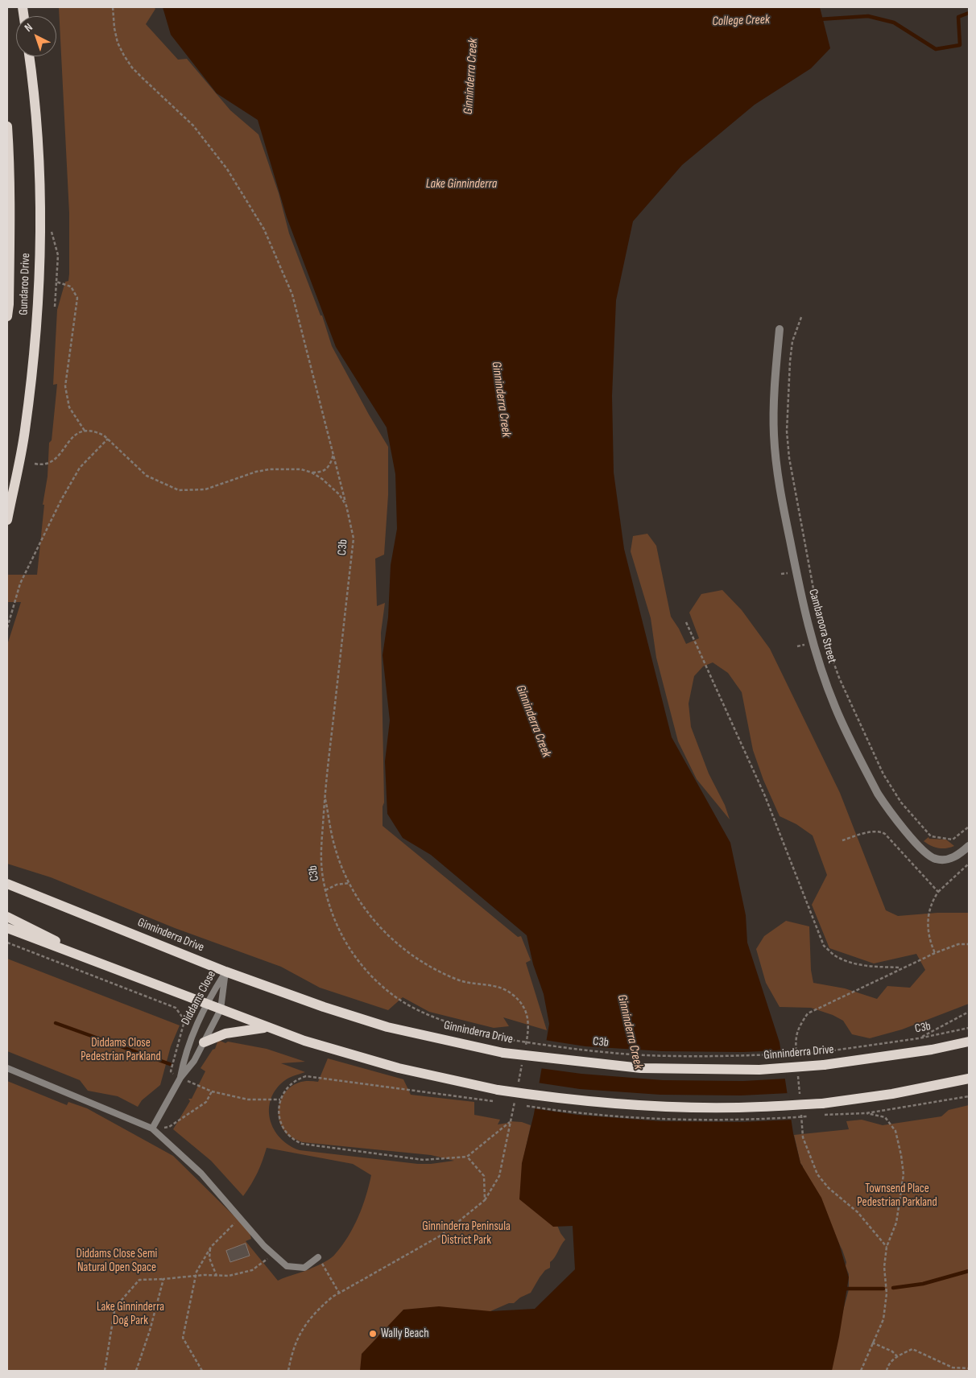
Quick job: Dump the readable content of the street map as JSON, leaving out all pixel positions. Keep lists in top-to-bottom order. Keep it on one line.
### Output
{"streets":{"main road":["Gundaroo Drive","Ginninderra Drive"],"street":["Cambaroora Street"],"lane":["Diddams Close"],"path":["C3b"]},"crossings":[["Ginninderra Drive","Diddams Close"]],"water":["College Creek","Ginninderra Creek","Lake Ginninderra"],"parks":["Diddams Close Pedestrian Parkland","Townsend Place Pedestrian Parkland","Ginninderra Peninsula District Park","Diddams Close Semi Natural Open Space","Lake Ginninderra Dog Park"],"places":["Wally Beach"],"north":"top left"}
